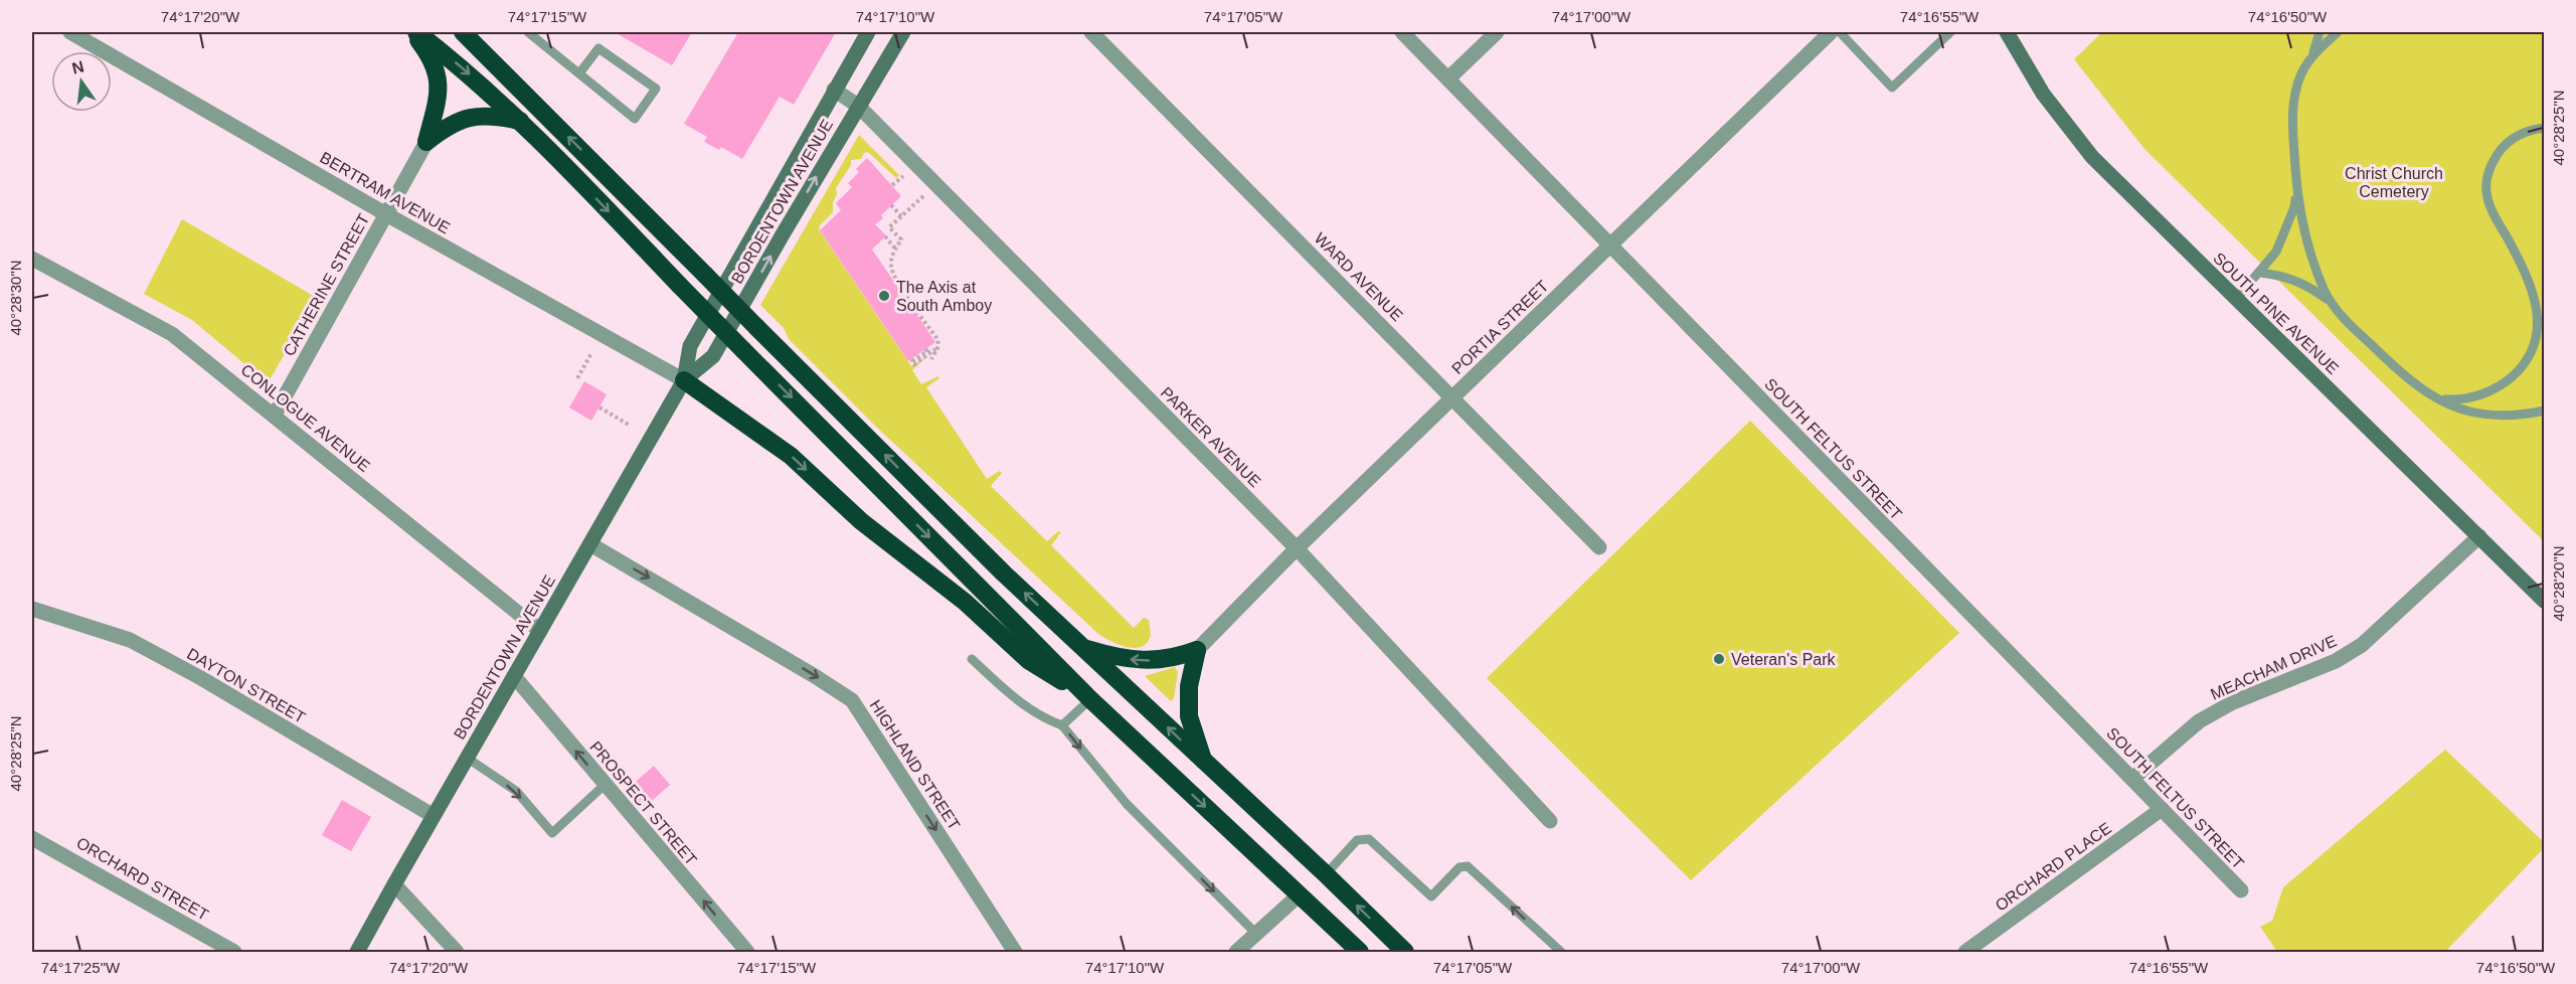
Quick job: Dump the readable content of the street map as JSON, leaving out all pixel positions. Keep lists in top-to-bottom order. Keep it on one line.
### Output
{"streets":{"street":["BERTRAM AVENUE","BORDENTOWN AVENUE","WARD AVENUE","CATHERINE STREET","SOUTH PINE AVENUE","PORTIA STREET","CONLOGUE AVENUE","PARKER AVENUE","SOUTH FELTUS STREET","MEACHAM DRIVE","DAYTON STREET","HIGHLAND STREET","PROSPECT STREET","ORCHARD PLACE","ORCHARD STREET"]},"crossings":[["BERTRAM AVENUE","BORDENTOWN AVENUE"],["BERTRAM AVENUE","CATHERINE STREET"],["BORDENTOWN AVENUE","CONLOGUE AVENUE"],["BORDENTOWN AVENUE","PARKER AVENUE"],["BORDENTOWN AVENUE","DAYTON STREET"],["BORDENTOWN AVENUE","HIGHLAND STREET"],["BORDENTOWN AVENUE","PROSPECT STREET"],["WARD AVENUE","PORTIA STREET"],["CATHERINE STREET","CONLOGUE AVENUE"],["SOUTH PINE AVENUE","MEACHAM DRIVE"],["PORTIA STREET","PARKER AVENUE"],["PORTIA STREET","SOUTH FELTUS STREET"],["SOUTH FELTUS STREET","MEACHAM DRIVE"],["SOUTH FELTUS STREET","ORCHARD PLACE"]],"one_way":["HIGHLAND STREET","PROSPECT STREET"],"parks":["Christ Church Cemetery"],"places":["The Axis at South Amboy","Veteran's Park"],"north":"top","coordinates":["74°17'20\"W","74°17'15\"W","74°17'10\"W","74°17'05\"W","74°17'00\"W","74°16'55\"W","74°16'50\"W","40°28'25\"N","40°28'30\"N","40°28'20\"N","74°17'25\"W"]}
